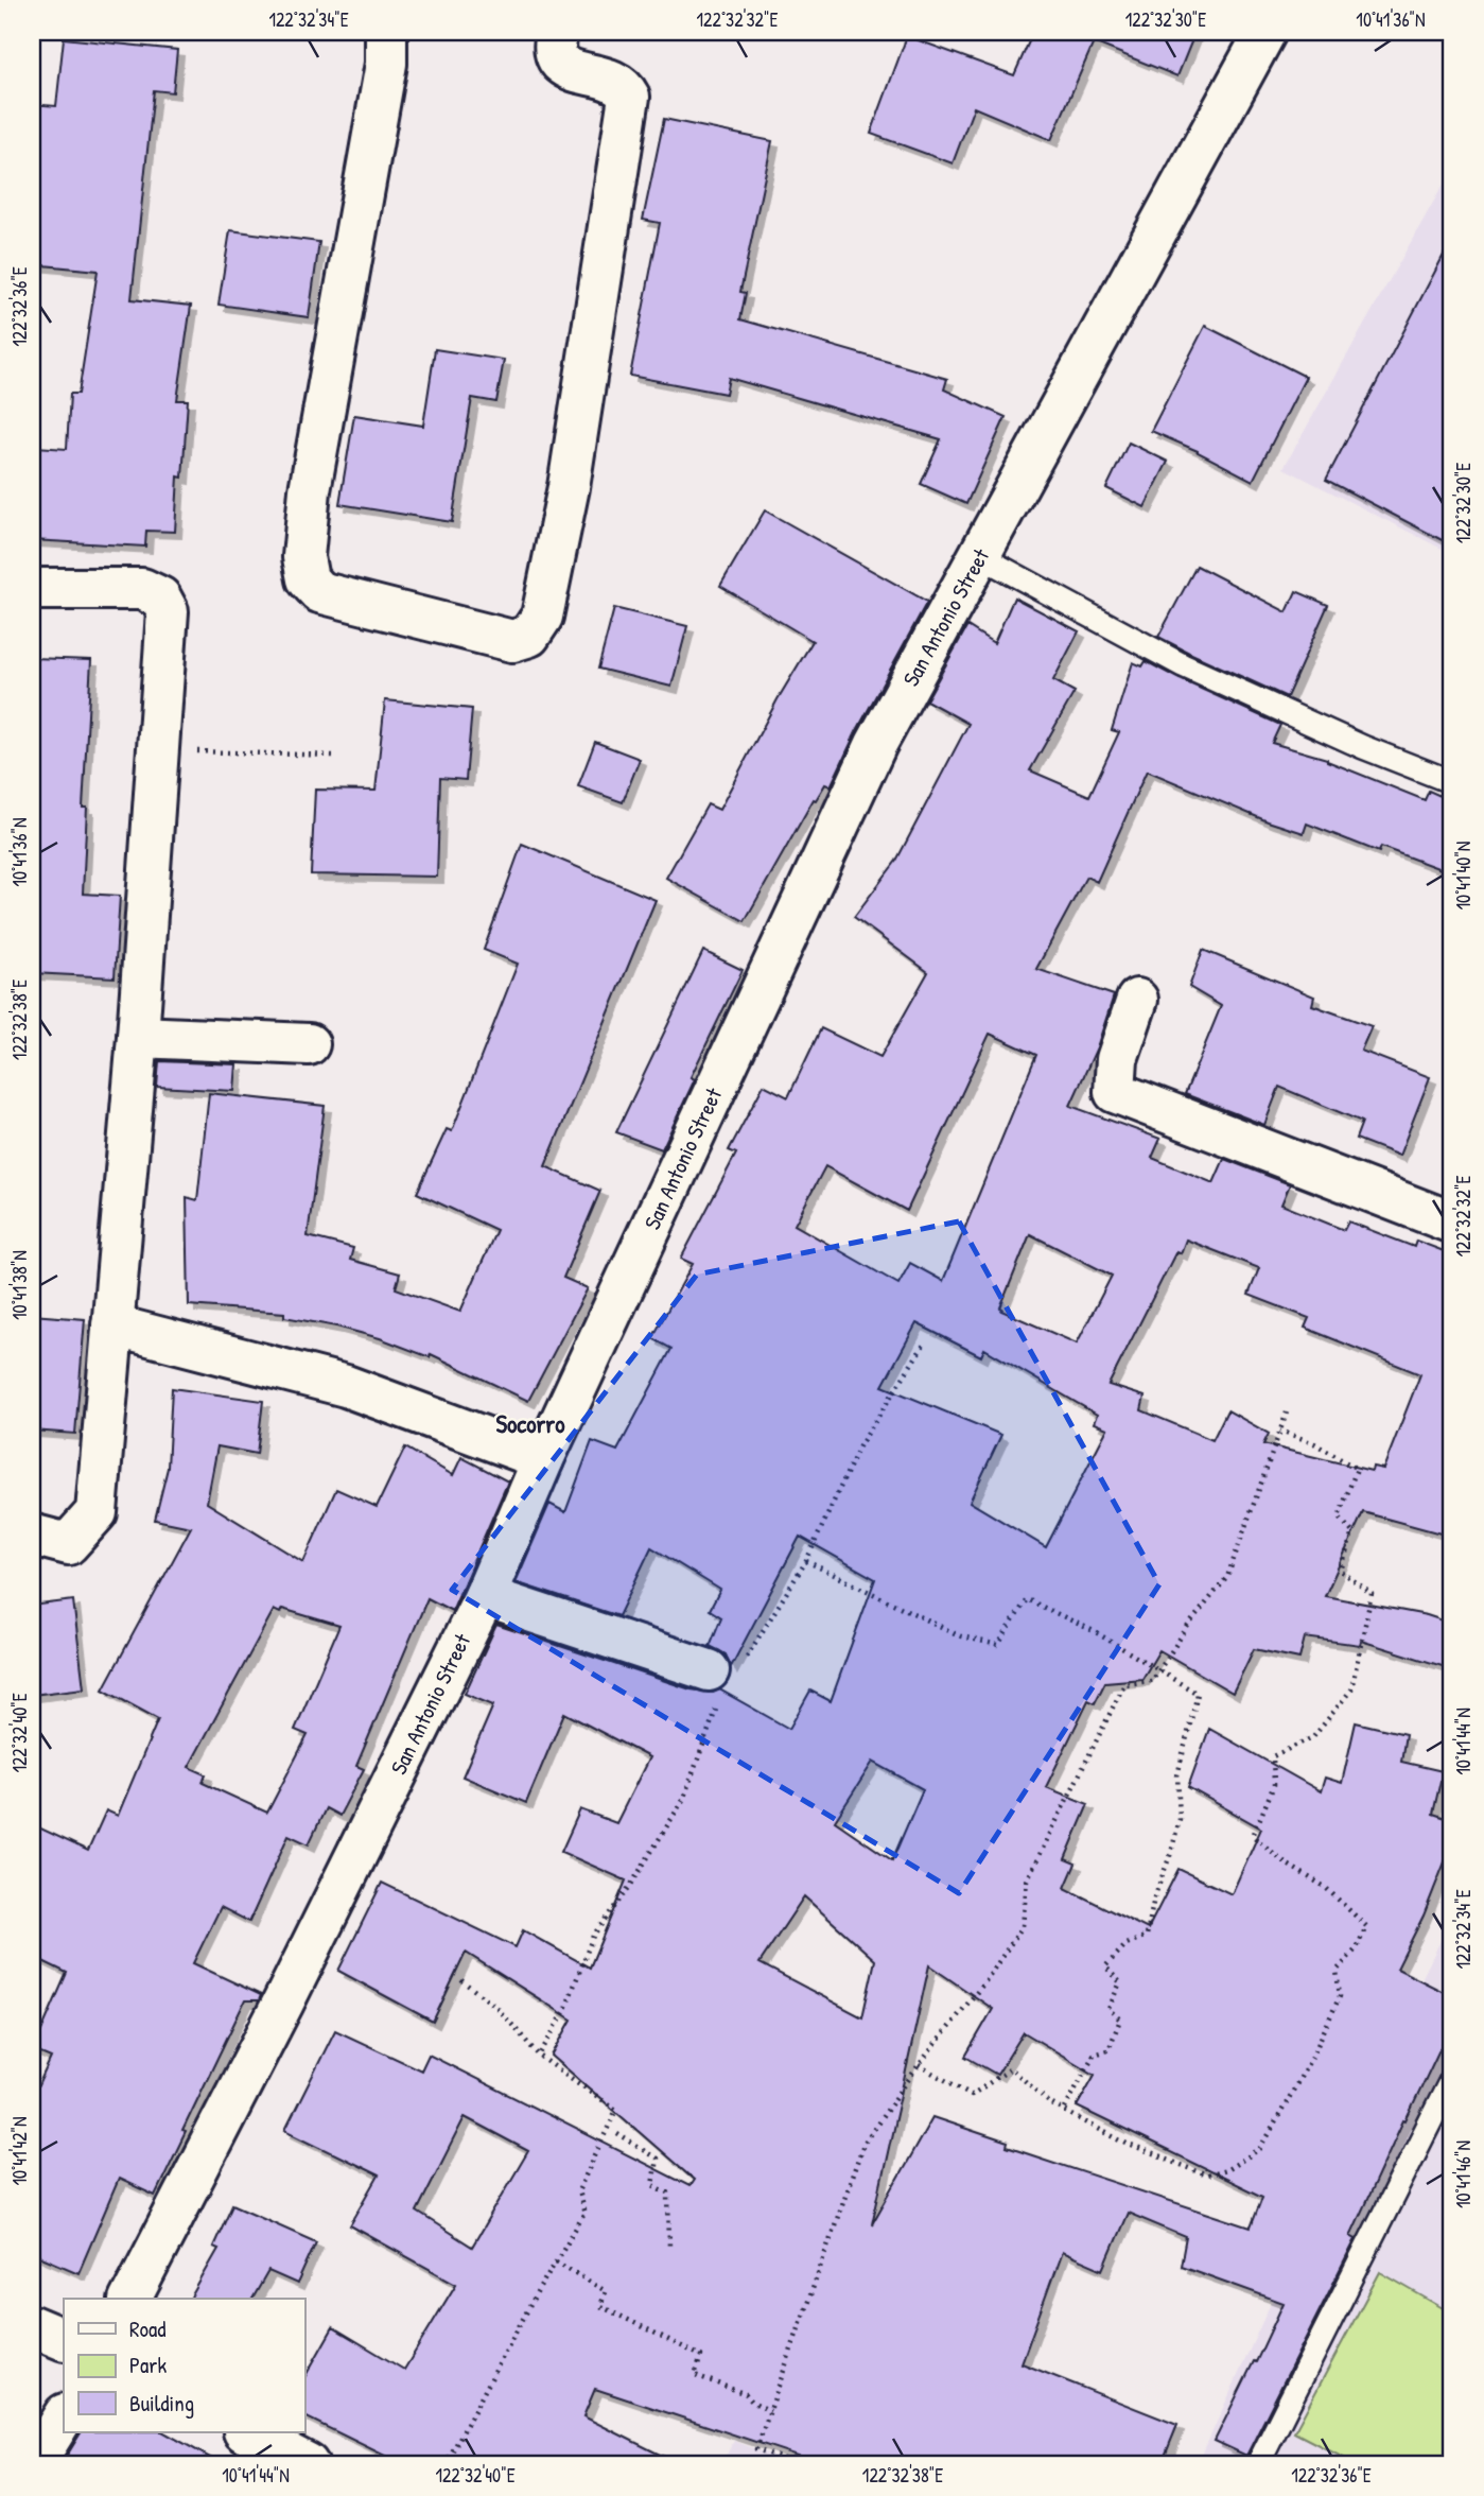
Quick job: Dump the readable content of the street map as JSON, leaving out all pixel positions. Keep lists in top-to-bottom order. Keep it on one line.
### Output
{"streets":{"street":["San Antonio Street"]},"districts":["Socorro"],"legend":["Road","Park","Building"],"coordinates":["122°32'34\"E","122°32'32\"E","122°32'30\"E","10°41'36\"N","122°32'36\"E","10°41'40\"N","122°32'38\"E","10°41'38\"N","122°32'40\"E","10°41'44\"N","10°41'42\"N","10°41'46\"N"]}
